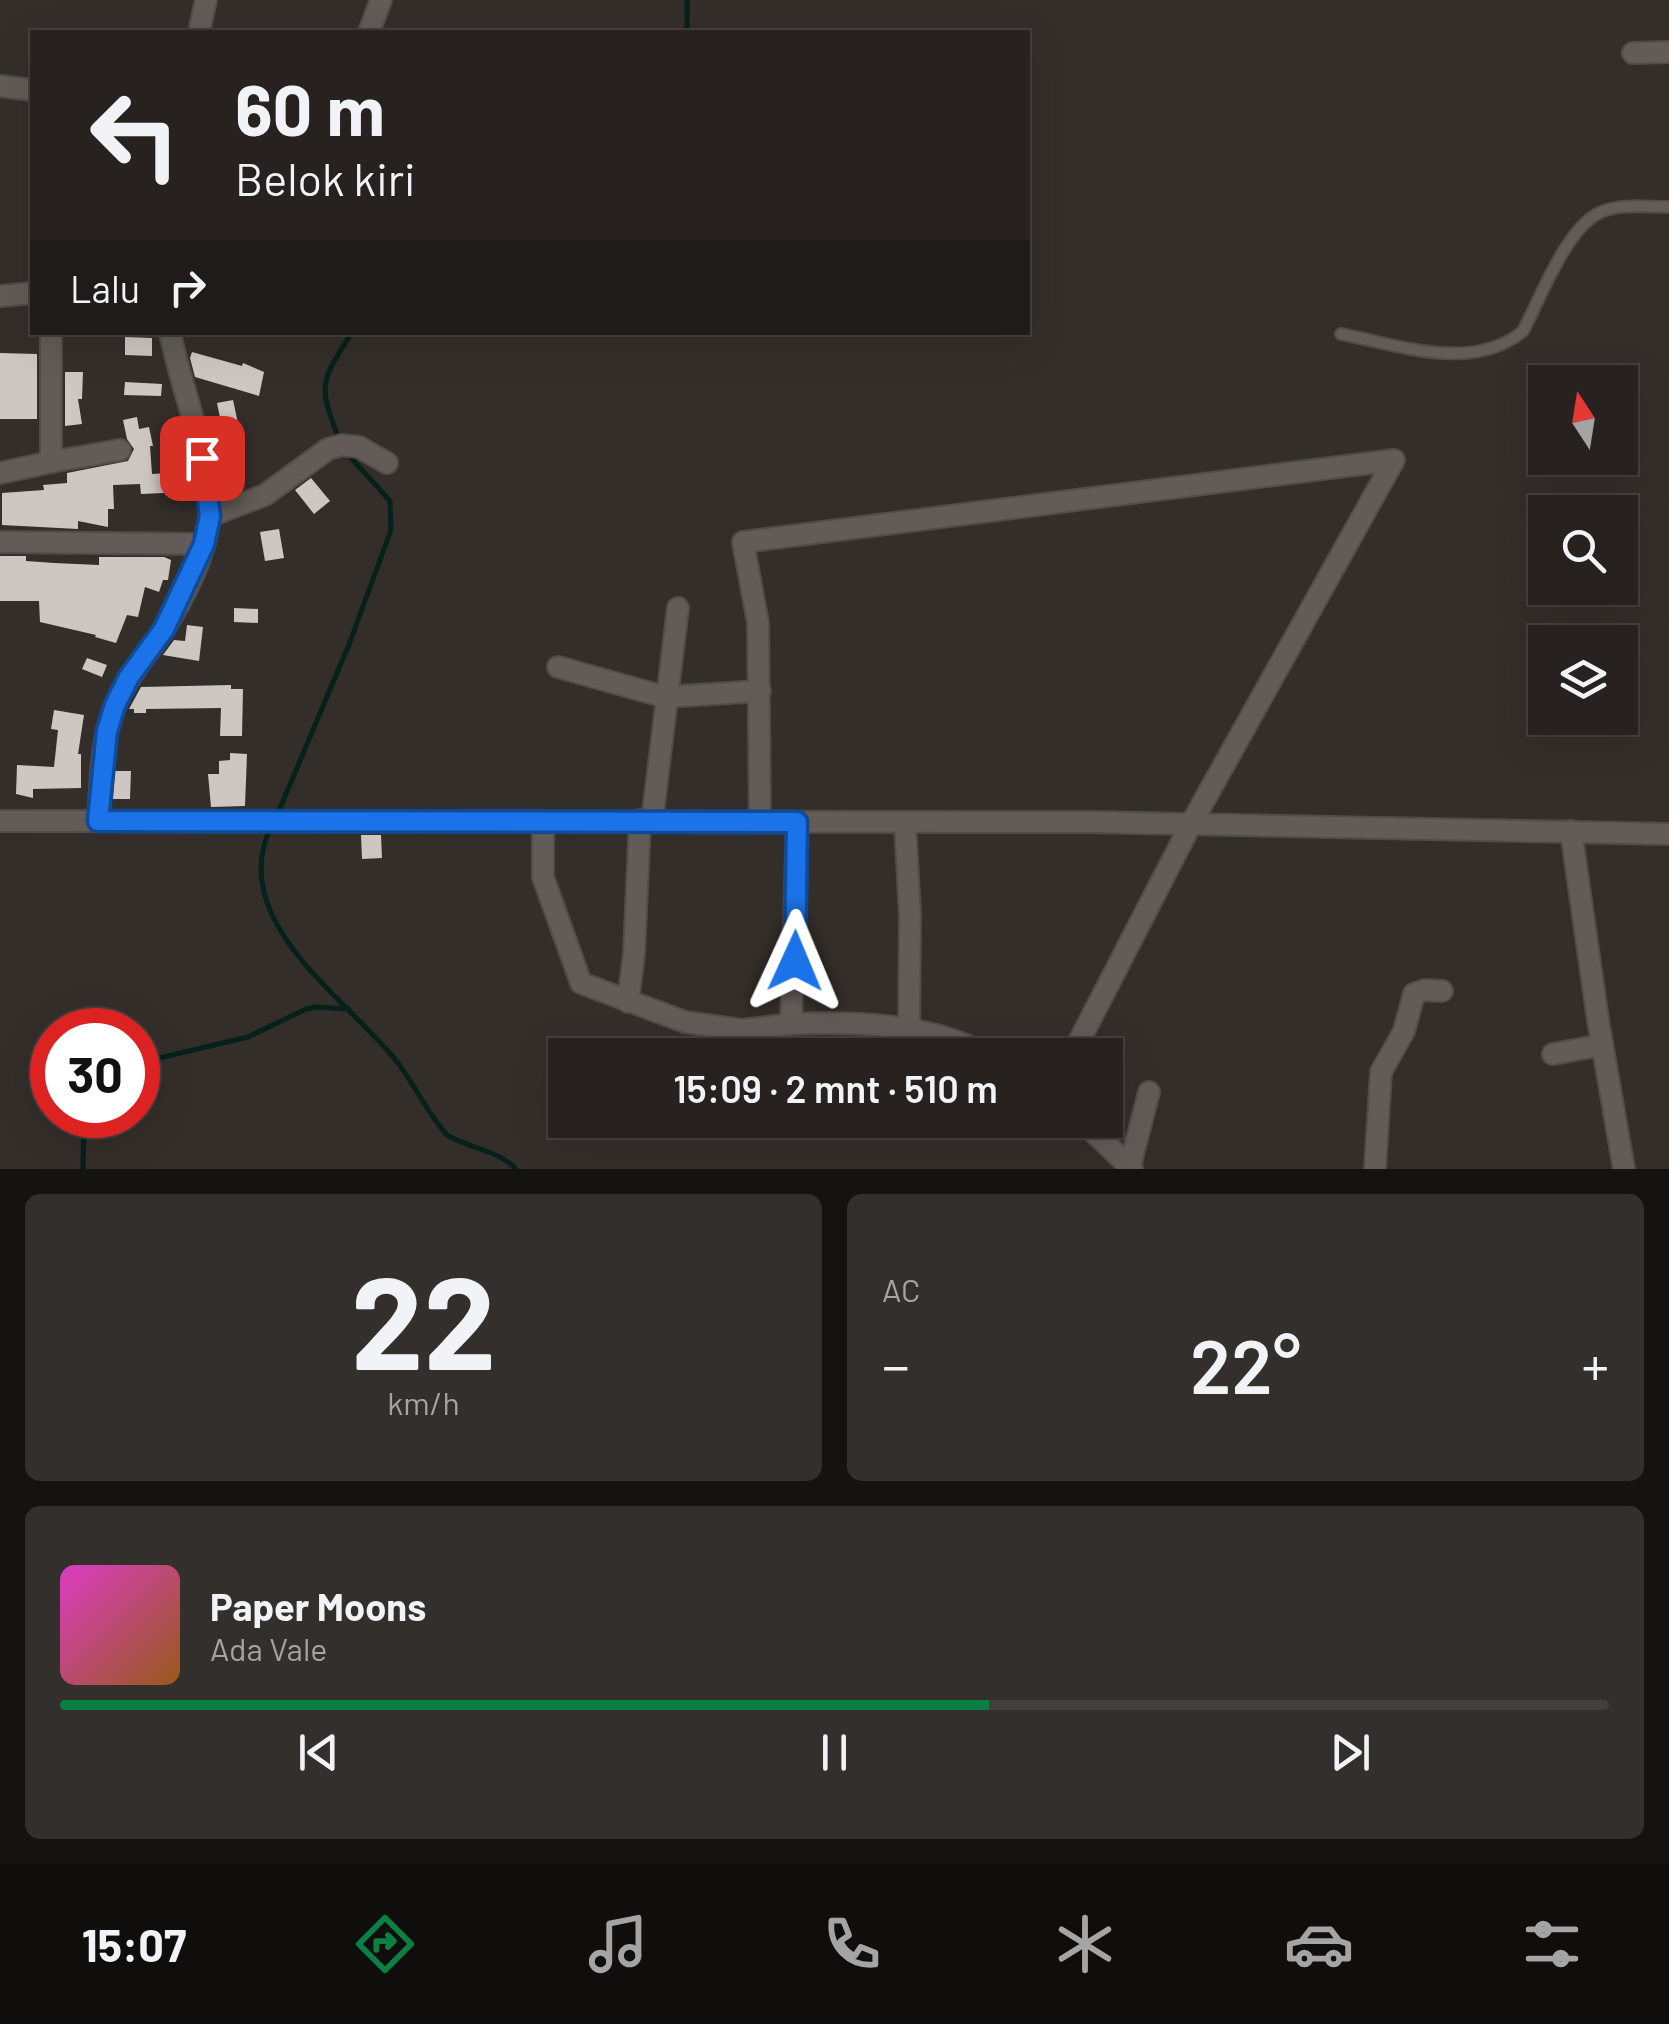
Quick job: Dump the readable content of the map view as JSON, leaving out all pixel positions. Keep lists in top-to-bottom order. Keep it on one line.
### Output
{"north":"top","page":{"turn":["60 m","Belok kiri"],"then":"Lalu","limit":"30","trip":"15:09 · 2 mnt · 510 m","tile":[["22","km/h"],"AC"],"heat":["−","22°","+"],"song":["Paper Moons","Ada Vale"],"tabs":"15:07"}}
